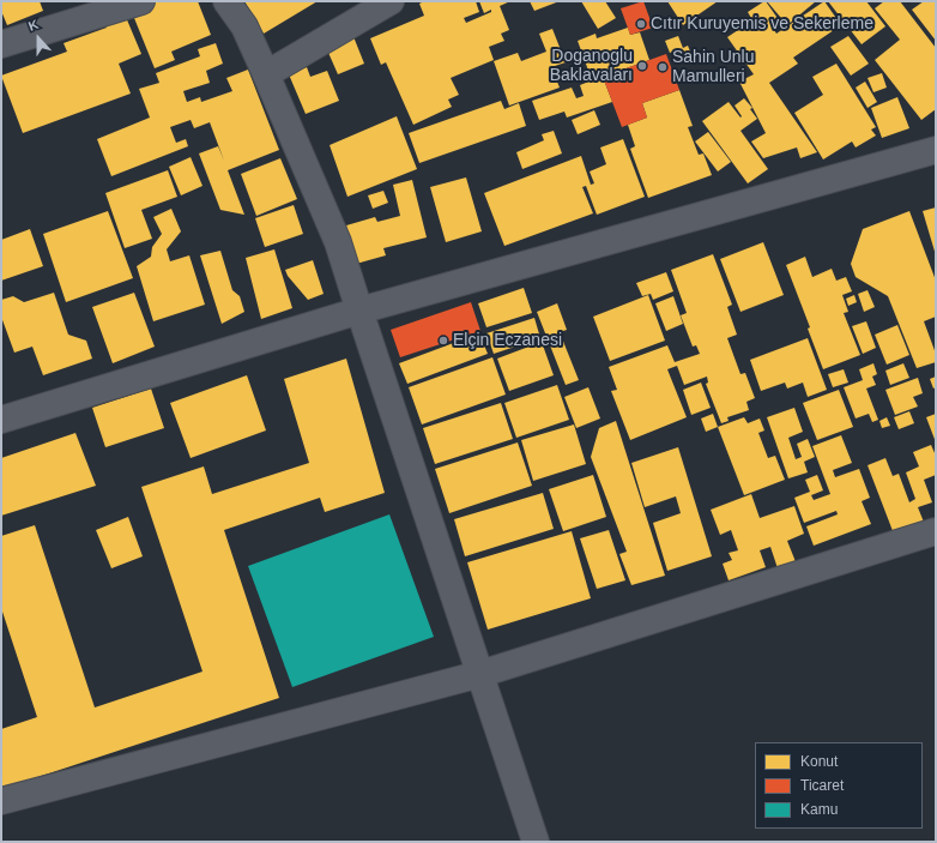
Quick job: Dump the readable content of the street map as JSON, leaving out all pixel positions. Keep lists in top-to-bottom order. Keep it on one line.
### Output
{"places":["Cıtır Kuruyemis ve Sekerleme","Doganoglu Baklavaları","Sahin Unlu Mamulleri","Elçin Eczanesi"],"legend":["Konut","Ticaret","Kamu"],"north":"top"}
